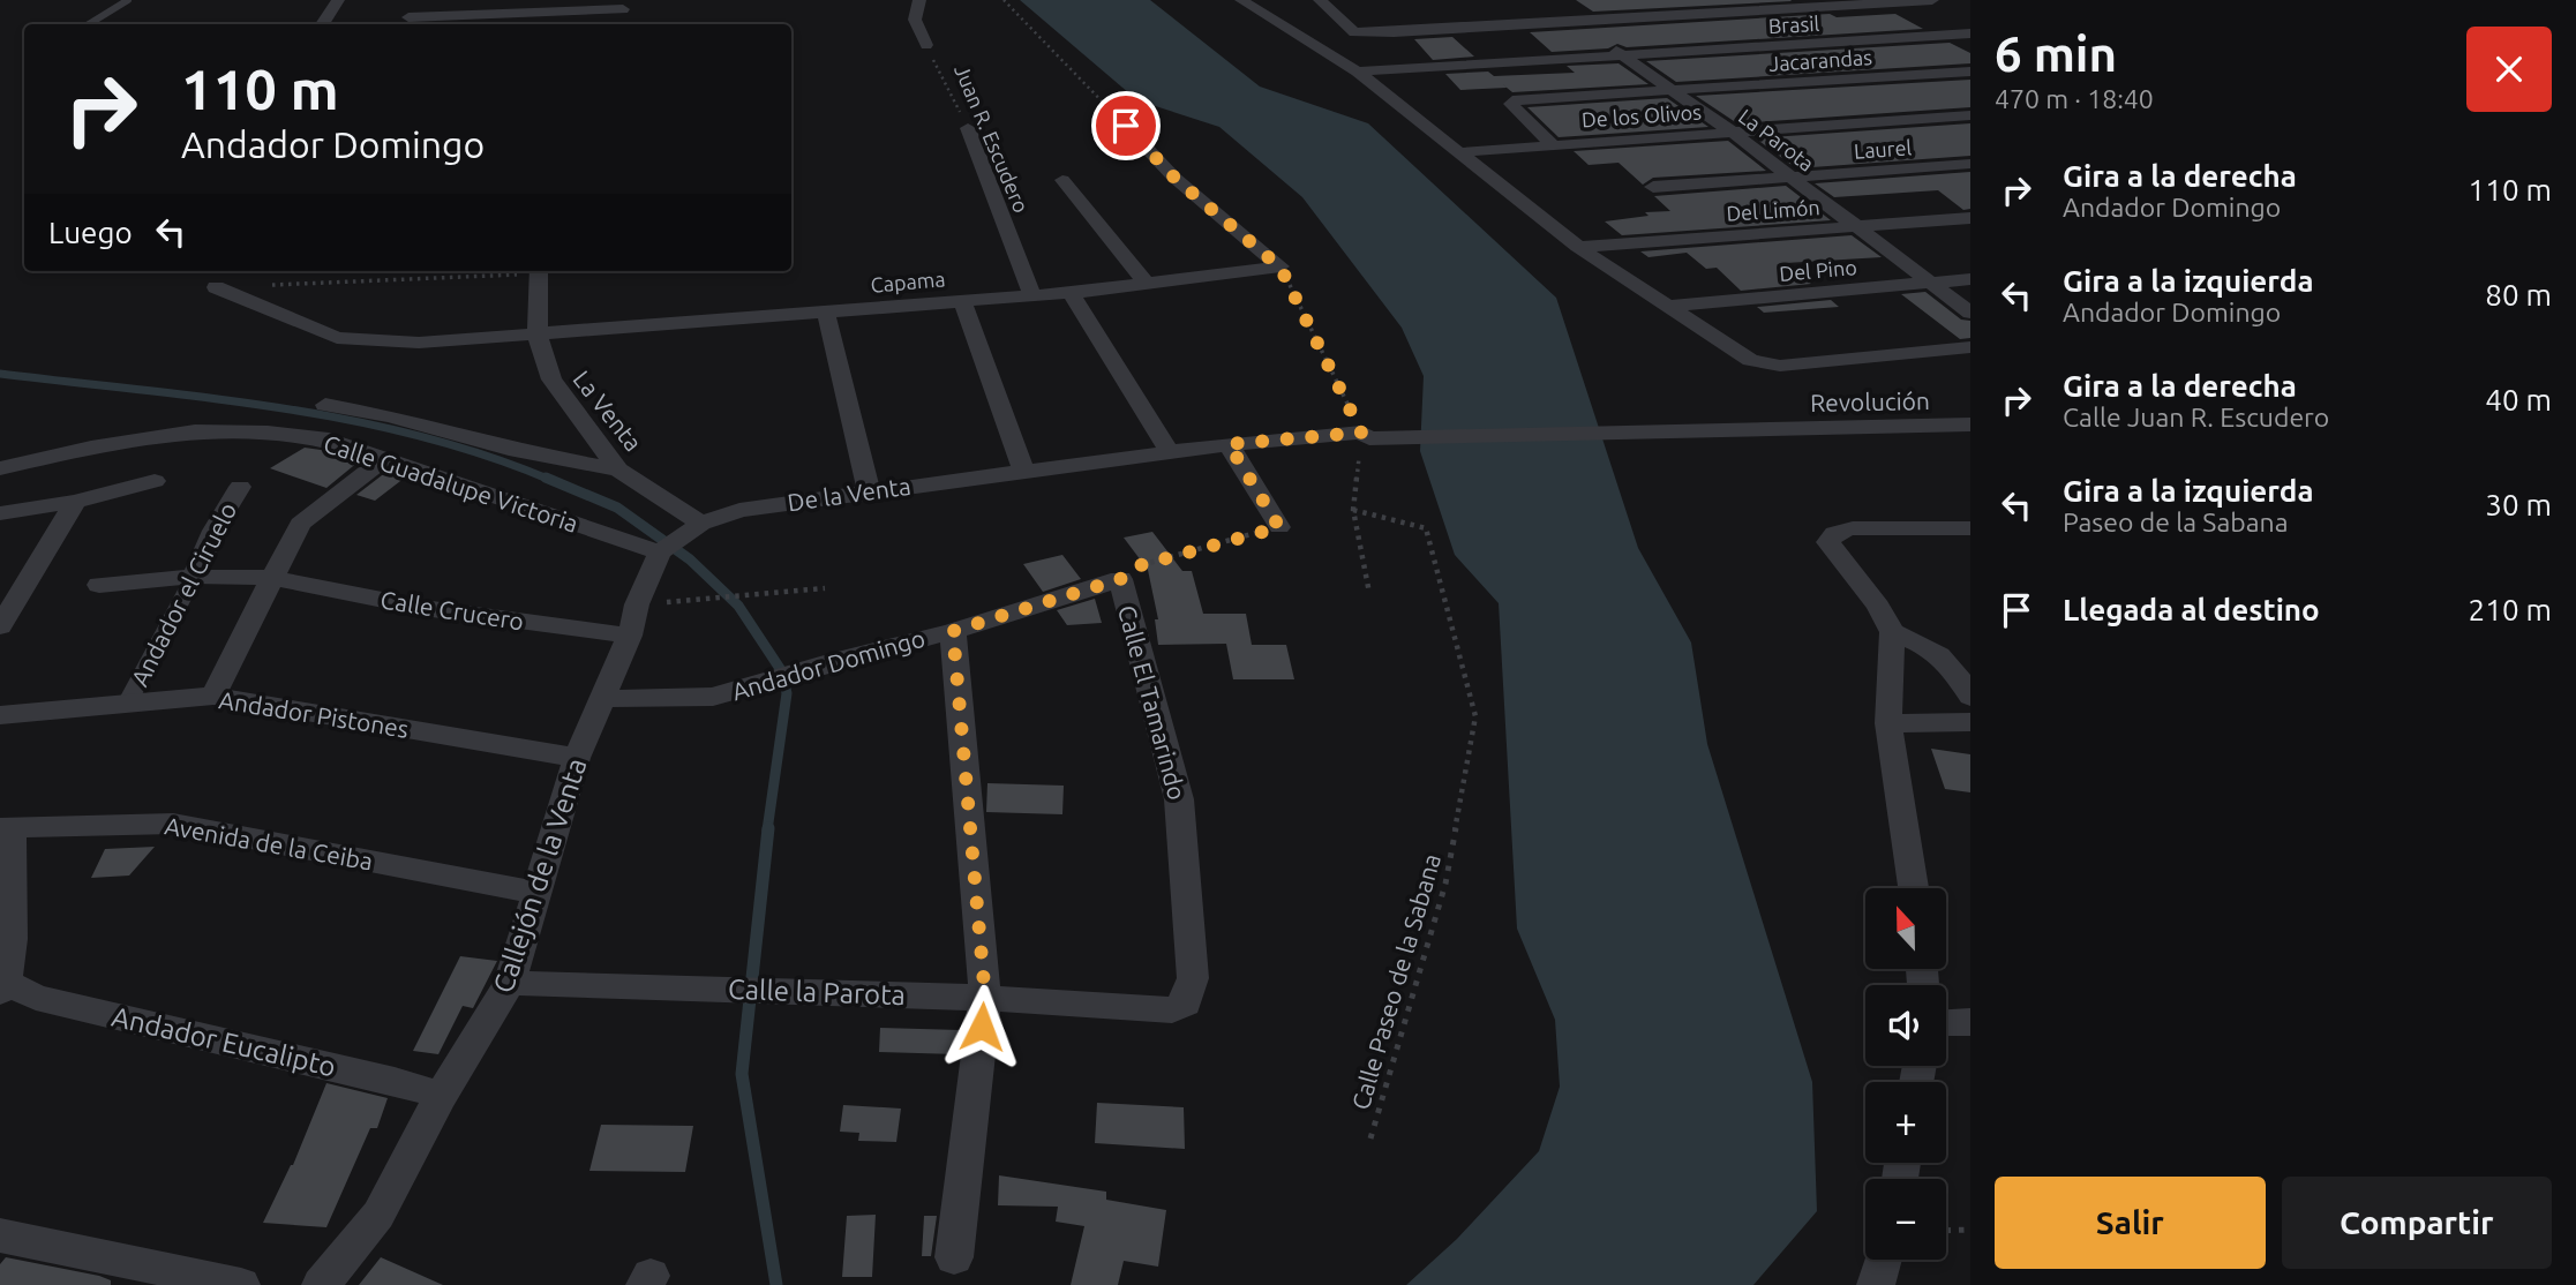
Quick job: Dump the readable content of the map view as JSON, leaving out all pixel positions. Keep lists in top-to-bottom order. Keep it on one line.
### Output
{"streets":{"street":["Brasil","Jacarandas","De los Olivos","Juan R. Escudero","La Parota","Laurel","Del Limón","Del Pino","Capama","Revolución","La Venta","Calle Guadalupe Victoria","De la Venta","Andador el Ciruelo","Calle Crucero","Andador Domingo","Calle El Tamarindo","Andador Pistones","Avenida de la Ceiba","Callejón de la Venta","Calle la Parota","Andador Eucalipto"],"path":["Calle Paseo de la Sabana"]},"crossings":[["Brasil","La Parota"],["Jacarandas","De los Olivos"],["Jacarandas","La Parota"],["De los Olivos","La Parota"],["Juan R. Escudero","Capama"],["La Parota","Laurel"],["La Parota","Del Limón"],["La Parota","Del Pino"],["Capama","La Venta"],["Revolución","De la Venta"],["La Venta","Calle Guadalupe Victoria"],["La Venta","De la Venta"],["La Venta","Callejón de la Venta"],["Calle Guadalupe Victoria","De la Venta"],["Calle Guadalupe Victoria","Callejón de la Venta"],["De la Venta","Callejón de la Venta"],["Andador el Ciruelo","Calle Crucero"],["Andador el Ciruelo","Andador Pistones"],["Calle Crucero","Callejón de la Venta"],["Andador Domingo","Calle El Tamarindo"],["Andador Domingo","Callejón de la Venta"],["Calle El Tamarindo","Calle la Parota"],["Andador Pistones","Callejón de la Venta"],["Avenida de la Ceiba","Callejón de la Venta"],["Callejón de la Venta","Calle la Parota"],["Callejón de la Venta","Andador Eucalipto"]],"north":"top","page":{"heading":["6 min","470 m · 18:40"],"turn":["110 m","Andador Domingo"],"list":[{"name":"Gira a la derecha","note":"Andador Domingo","value":"110 m"},{"name":"Gira a la izquierda","note":"Andador Domingo","value":"80 m"},{"name":"Gira a la derecha","note":"Calle Juan R. Escudero","value":"40 m"},{"name":"Gira a la izquierda","note":"Paseo de la Sabana","value":"30 m"},{"name":"Llegada al destino","value":"210 m"}],"then":"Luego","map_buttons":["+","−"],"buttons":["Salir","Compartir"]}}
